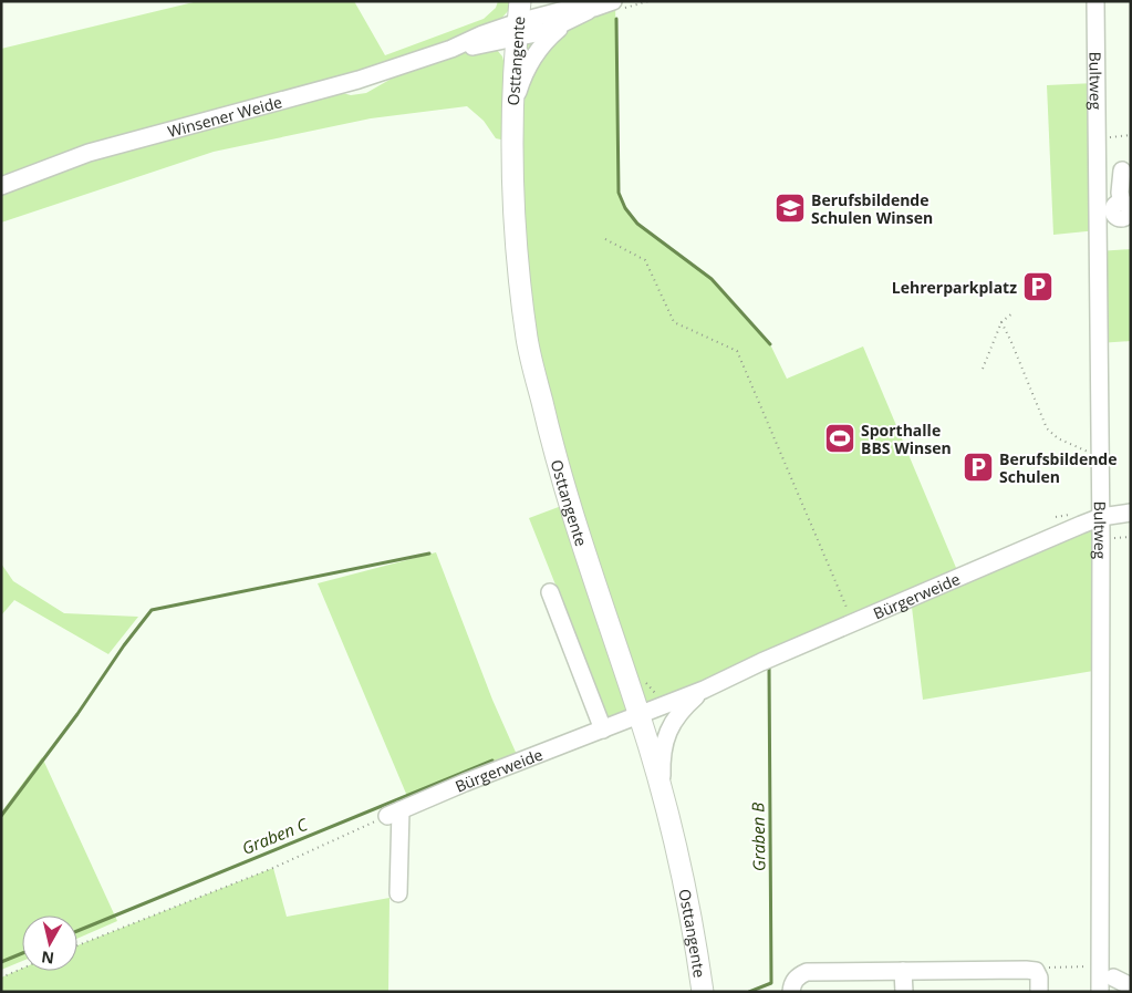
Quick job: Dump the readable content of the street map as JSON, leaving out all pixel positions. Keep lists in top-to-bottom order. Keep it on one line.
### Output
{"streets":{"main road":["Osttangente"],"street":["Bultweg","Winsener Weide","Bürgerweide"]},"crossings":[["Osttangente","Winsener Weide"],["Osttangente","Bürgerweide"],["Bultweg","Bürgerweide"]],"water":["Graben C","Graben B"],"places":{"school or university":["Berufsbildende Schulen Winsen"],"parking":["Lehrerparkplatz","Berufsbildende Schulen"],"sports":["Sporthalle BBS Winsen"]},"north":"bottom"}
